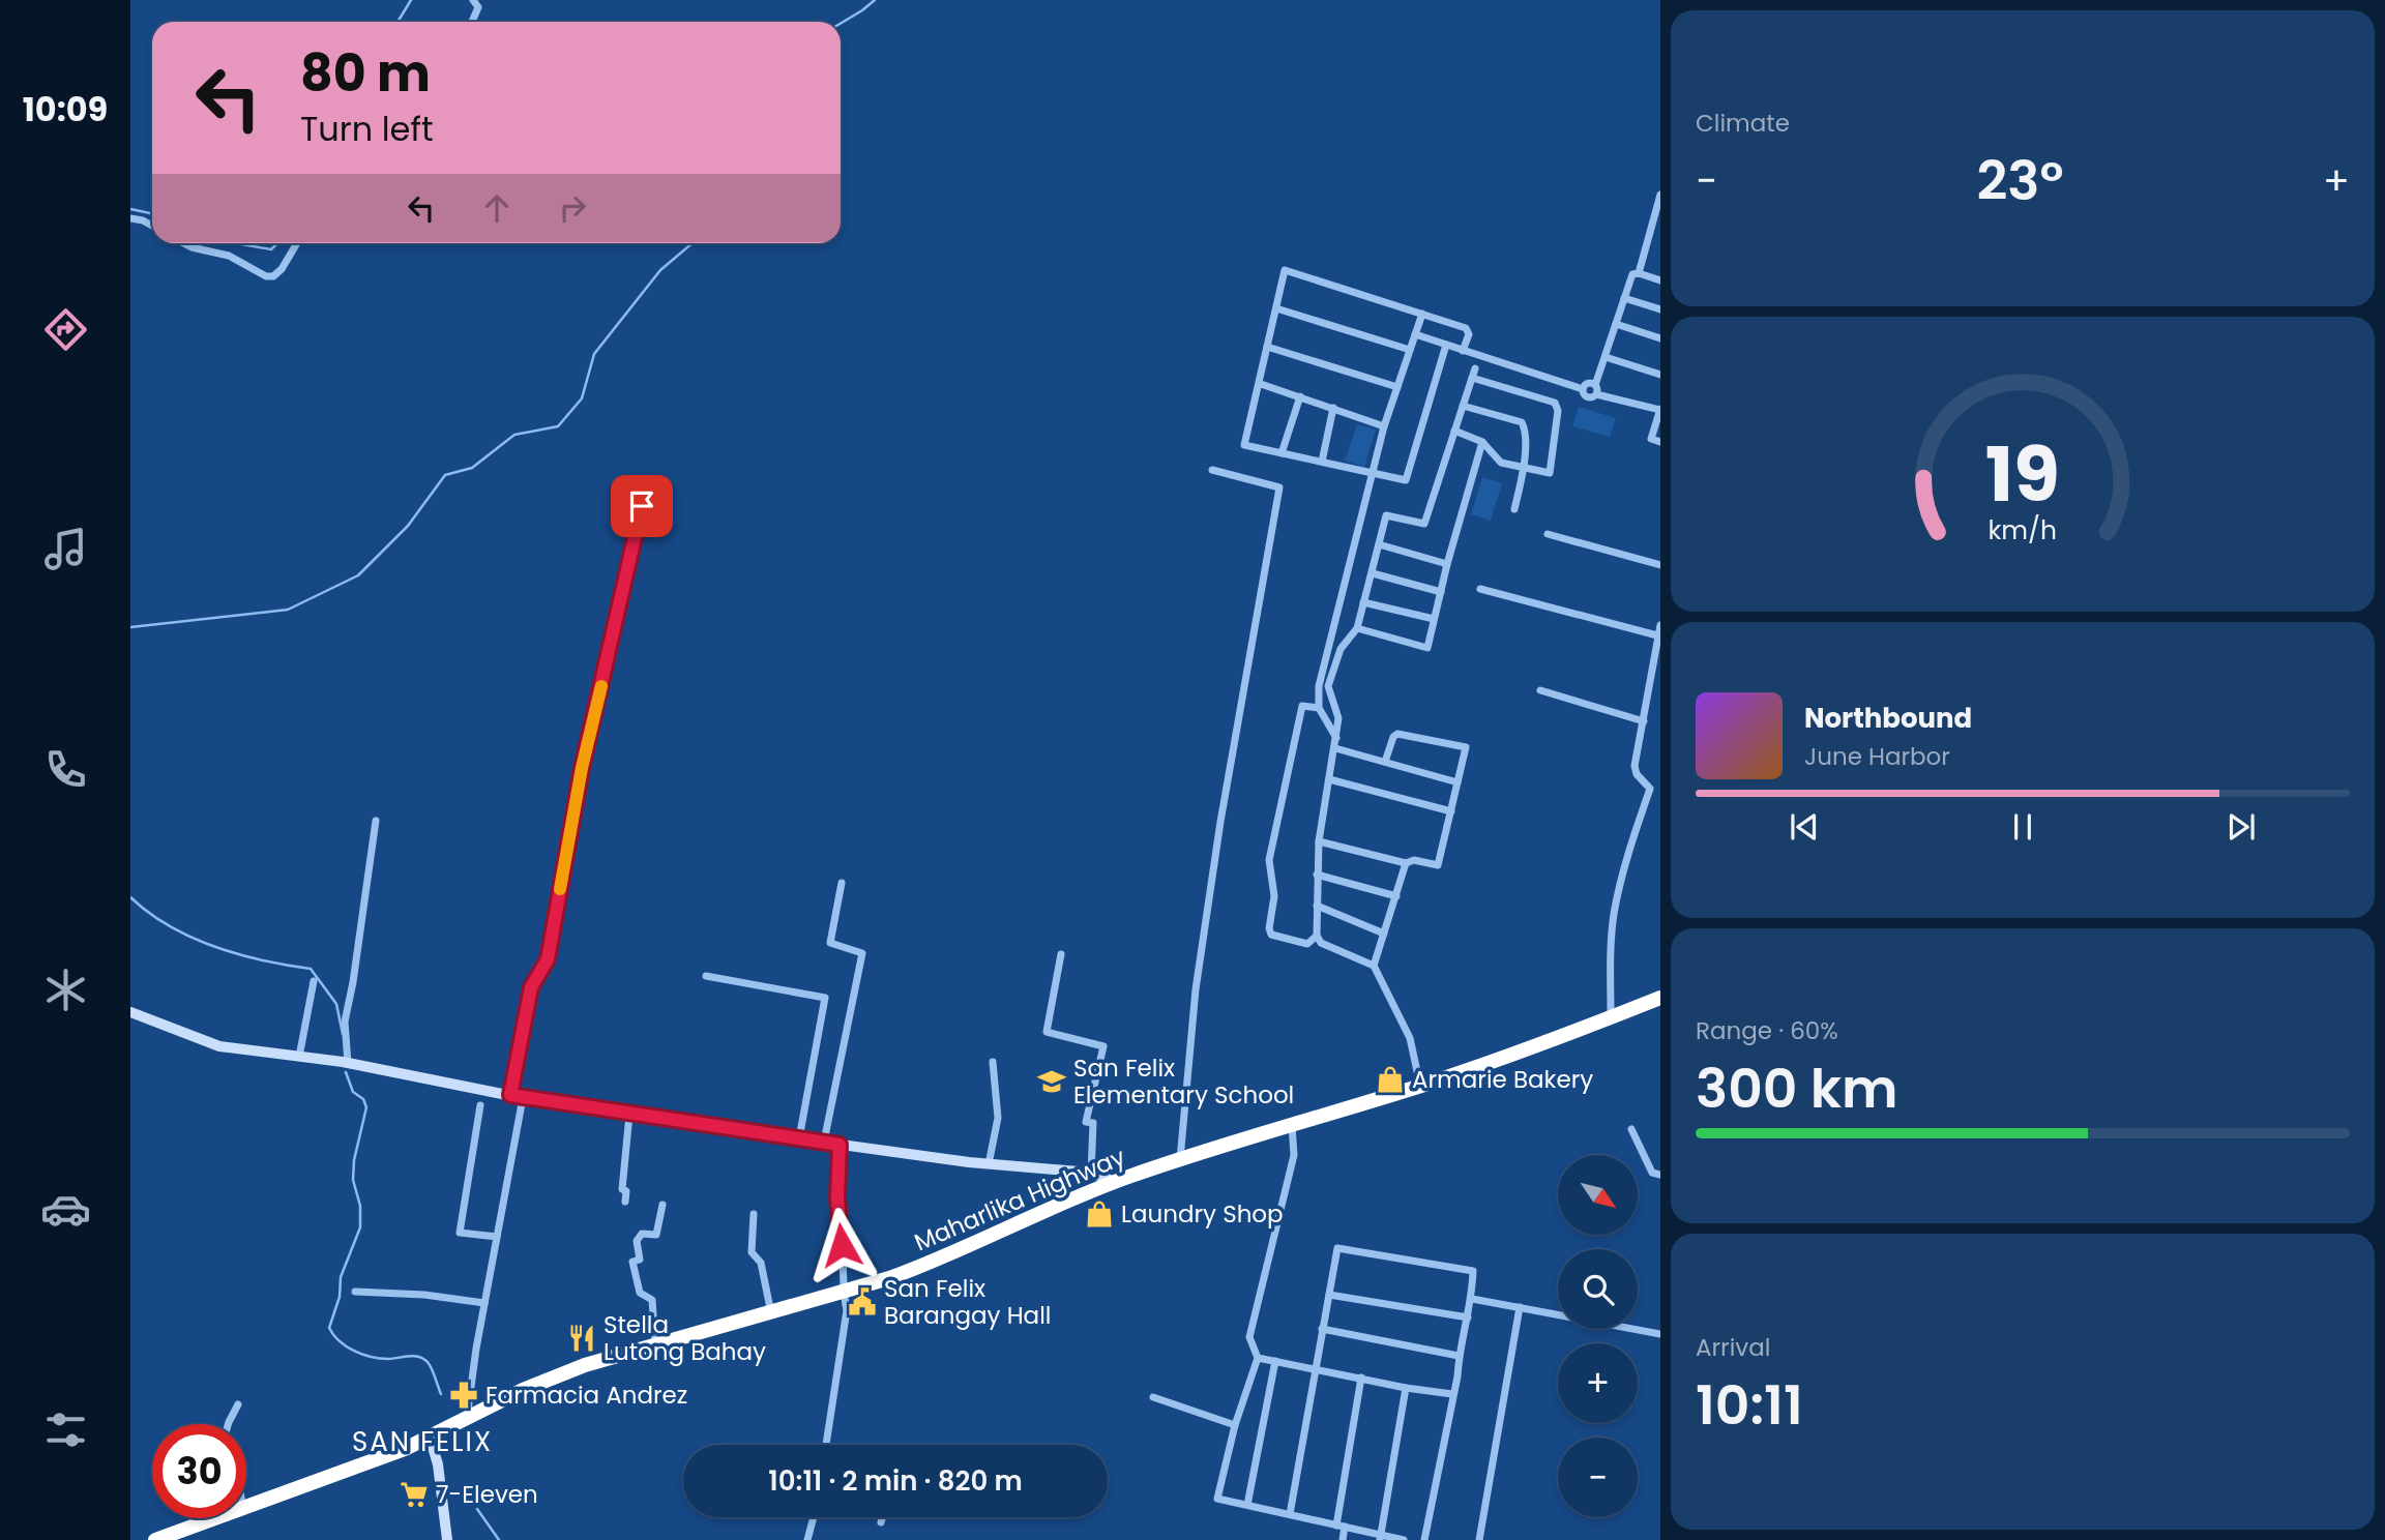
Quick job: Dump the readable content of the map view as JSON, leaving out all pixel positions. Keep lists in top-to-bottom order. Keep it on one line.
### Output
{"streets":{"highway":["Maharlika Highway"]},"districts":["SAN FELIX"],"places":{"shop":["Armarie Bakery","Laundry Shop"],"school or university":["San Felix Elementary School"],"public building":["San Felix Barangay Hall"],"restaurant":["Stella Lutong Bahay"],"pharmacy":["Farmacia Andrez"],"supermarket":["7-Eleven"]},"north":"bottom right","page":{"tabs":"10:09","tile":["Climate",["Range · 60%","300 km"],["Arrival","10:11"]],"turn":["80 m","Turn left"],"heat":["−","23°","+"],"song":["Northbound","June Harbor"],"map_buttons":["+","−"],"limit":"30","trip":"10:11 · 2 min · 820 m","gauge":["19","km/h"]}}
